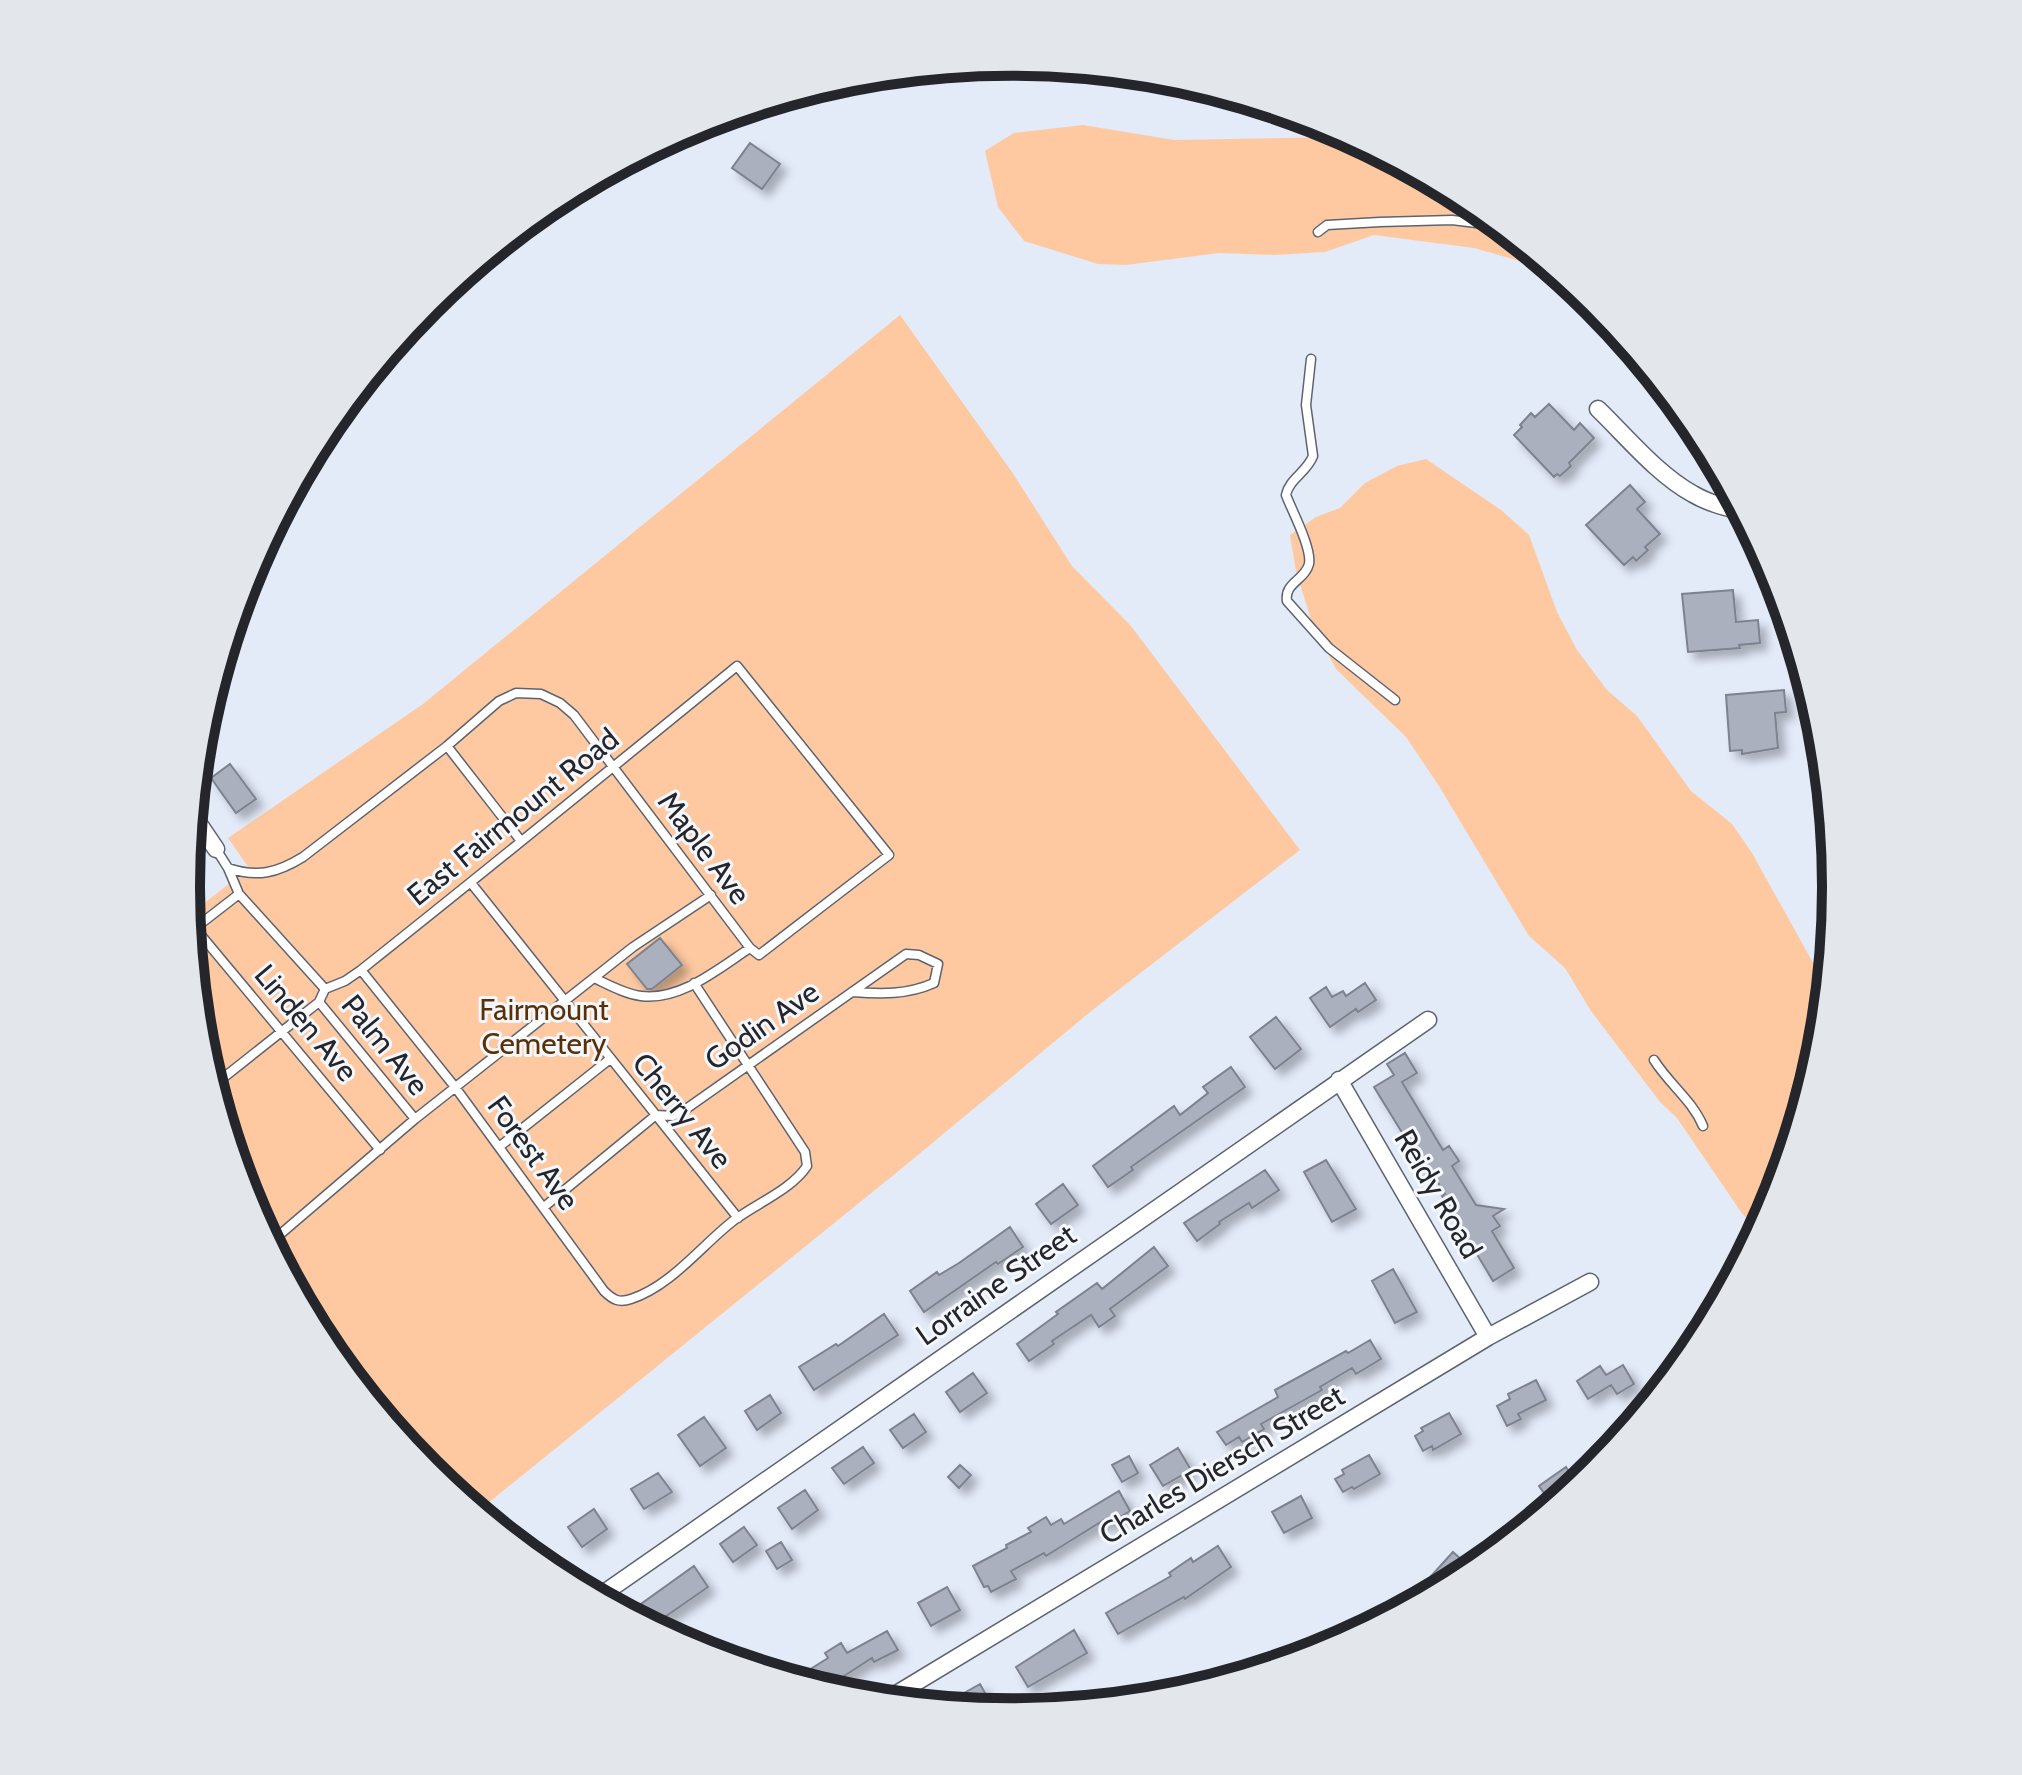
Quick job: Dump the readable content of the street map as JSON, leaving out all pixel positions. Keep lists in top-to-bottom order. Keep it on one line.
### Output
{"streets":{"street":["Reidy Road","Lorraine Street","Charles Diersch Street"],"lane":["East Fairmount Road","Maple Ave","Linden Ave","Godin Ave","Palm Ave","Cherry Ave","Forest Ave"]},"crossings":[["East Fairmount Road","Maple Ave"],["East Fairmount Road","Cherry Ave"],["East Fairmount Road","Forest Ave"],["Godin Ave","Cherry Ave"],["Cherry Ave","Forest Ave"],["Reidy Road","Lorraine Street"],["Reidy Road","Charles Diersch Street"]],"parks":["Fairmount Cemetery"]}
